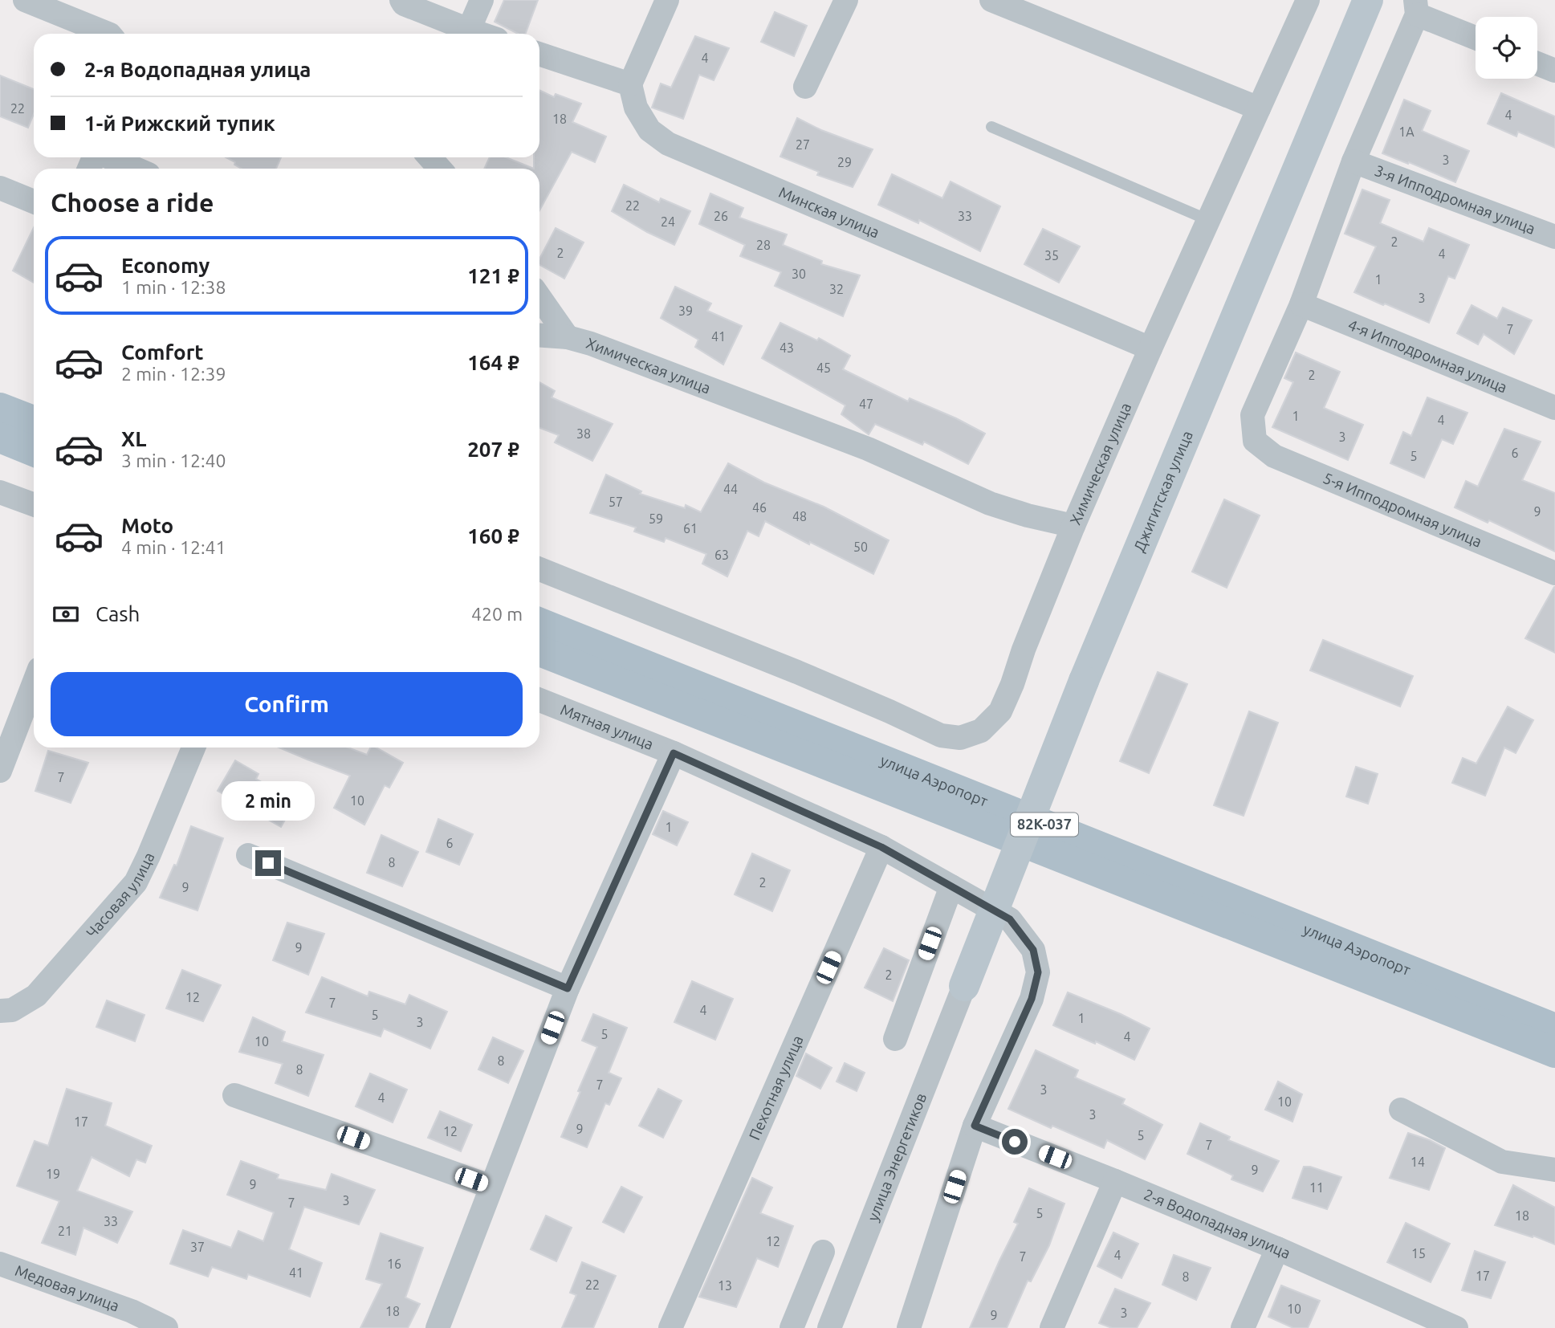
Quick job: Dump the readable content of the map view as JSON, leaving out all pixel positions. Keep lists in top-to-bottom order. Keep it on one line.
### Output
{"streets":{"main road":["улица Аэропорт","82К-037"],"street":["3-я Ипподромная улица","Минская улица","4-я Ипподромная улица","Химическая улица","Джигитская улица","5-я Ипподромная улица","Мятная улица","Часовая улица","Пехотная улица","улица Энергетиков","2-я Водопадная улица","Медовая улица"]},"crossings":[["Минская улица","Химическая улица"],["4-я Ипподромная улица","5-я Ипподромная улица"],["Джигитская улица","улица Энергетиков"],["Мятная улица","Пехотная улица"],["Мятная улица","2-я Водопадная улица"]],"house_numbers":["4","22","4","18","1А","27","3","29","22","26","33","24","2","28","2","4","35","30","1","32","3","39","7","41","43","45","2","47","1","4","38","3","6","5","44","57","46","9","48","59","61","50","63","7","10","1","6","8","2","9","9","2","12","7","4","5","1","3","5","4","10","8","8","7","3","4","10","3","17","9","12","5","7","14","9","19","9","11","3","7","5","18","33","21","12","37","15","4","7","16","41","17","8","22","13","10","18","3","9"],"page":{"banner":["2-я Водопадная улица","1-й Рижский тупик"],"heading":"Choose a ride","list":[{"name":"Economy","note":"1 min · 12:38","value":"121 ₽"},{"name":"Comfort","note":"2 min · 12:39","value":"164 ₽"},{"name":"XL","note":"3 min · 12:40","value":"207 ₽"},{"name":"Moto","note":"4 min · 12:41","value":"160 ₽"}],"pay":["Cash","420 m"],"buttons":"Confirm","bubble":"2 min"}}
